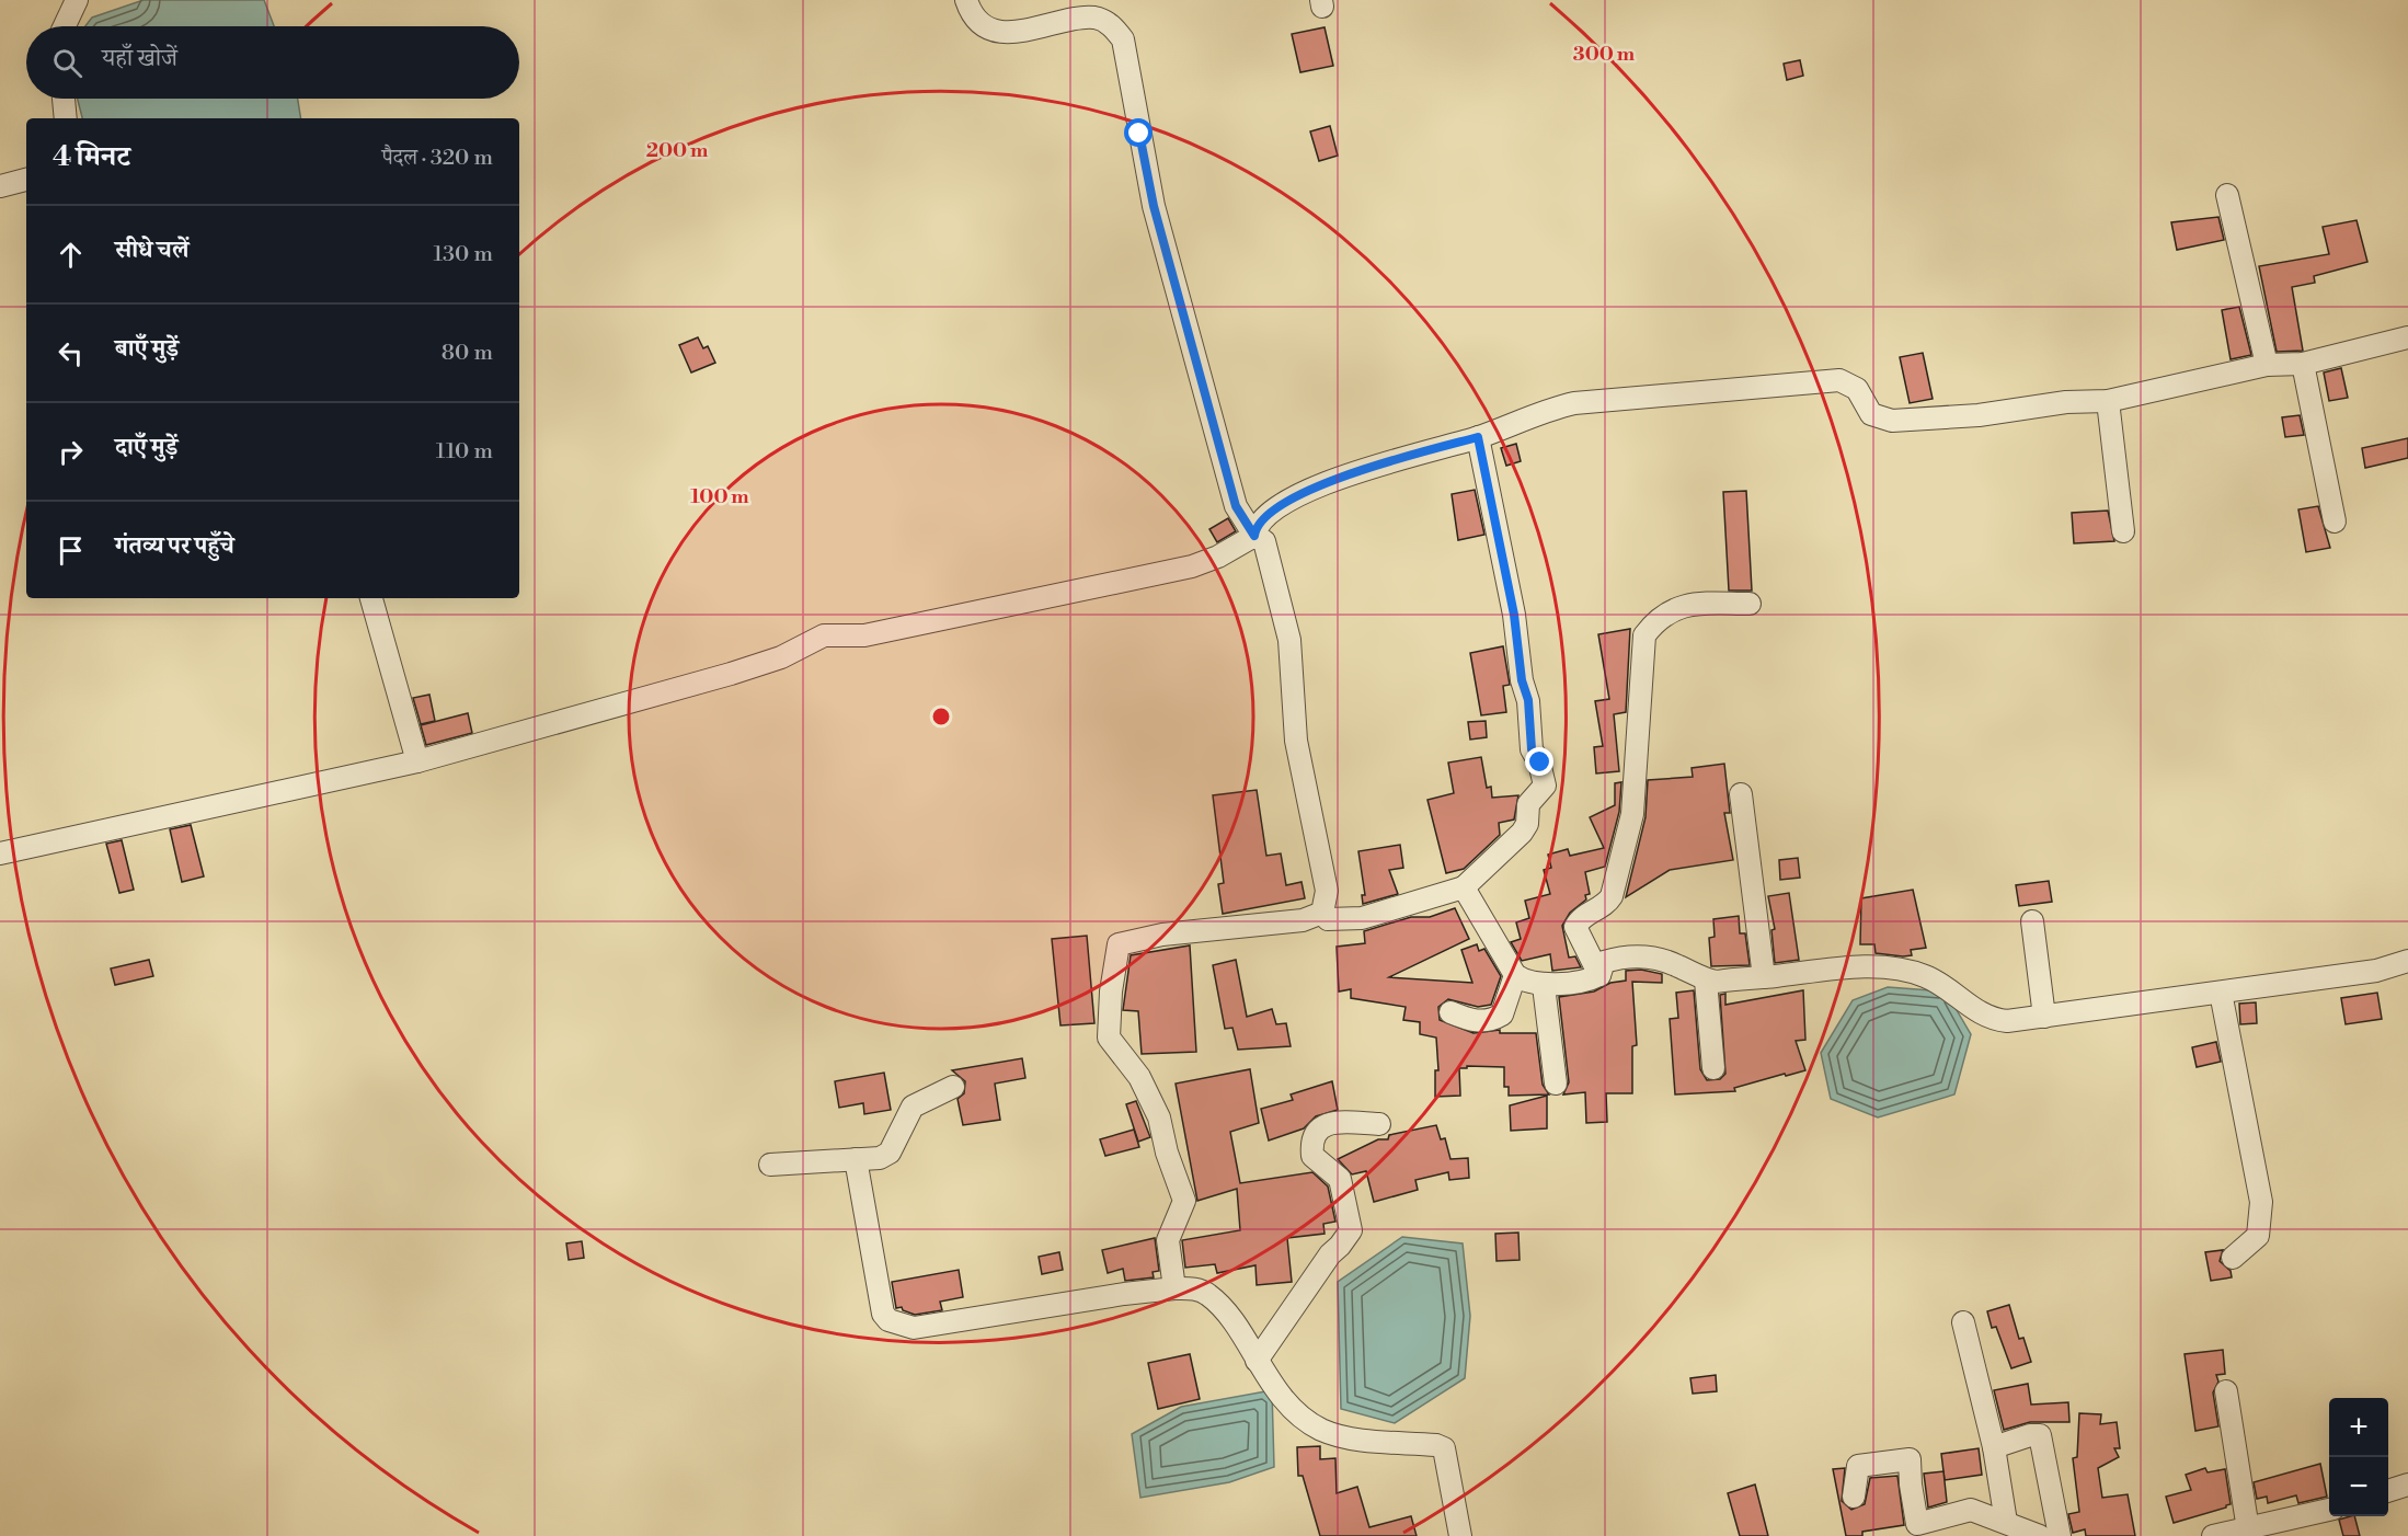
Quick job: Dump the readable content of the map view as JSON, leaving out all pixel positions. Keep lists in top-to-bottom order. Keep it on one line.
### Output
{"page":{"search":"यहाँ खोजें","heading":["4 मिनट","पैदल · 320 m"],"list":[["सीधे चलें","130 m"],["बाएँ मुड़ें","80 m"],["दाएँ मुड़ें","110 m"],"गंतव्य पर पहुँचे"],"map_buttons":["+","−"]},"rings":["300 m","200 m","100 m"]}
